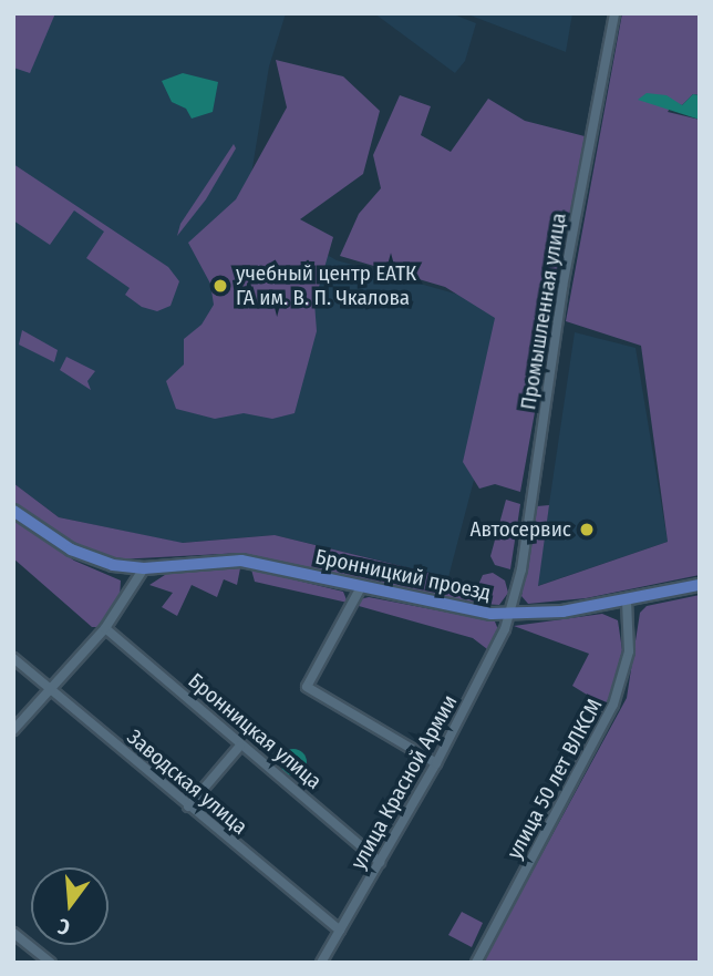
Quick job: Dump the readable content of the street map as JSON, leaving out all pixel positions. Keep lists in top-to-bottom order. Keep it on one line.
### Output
{"streets":{"main road":["Бронницкий проезд"],"street":["Промышленная улица","Бронницкая улица","улица 50 лет ВЛКСМ","Заводская улица","улица Красной Армии"]},"crossings":[["Промышленная улица","Бронницкий проезд"],["Промышленная улица","улица Красной Армии"],["Бронницкий проезд","улица 50 лет ВЛКСМ"],["Бронницкий проезд","улица Красной Армии"],["Бронницкая улица","улица Красной Армии"],["Заводская улица","улица Красной Армии"]],"places":["учебный центр ЕАТК ГА им. В. П. Чкалова","Автосервис"],"north":"bottom"}
